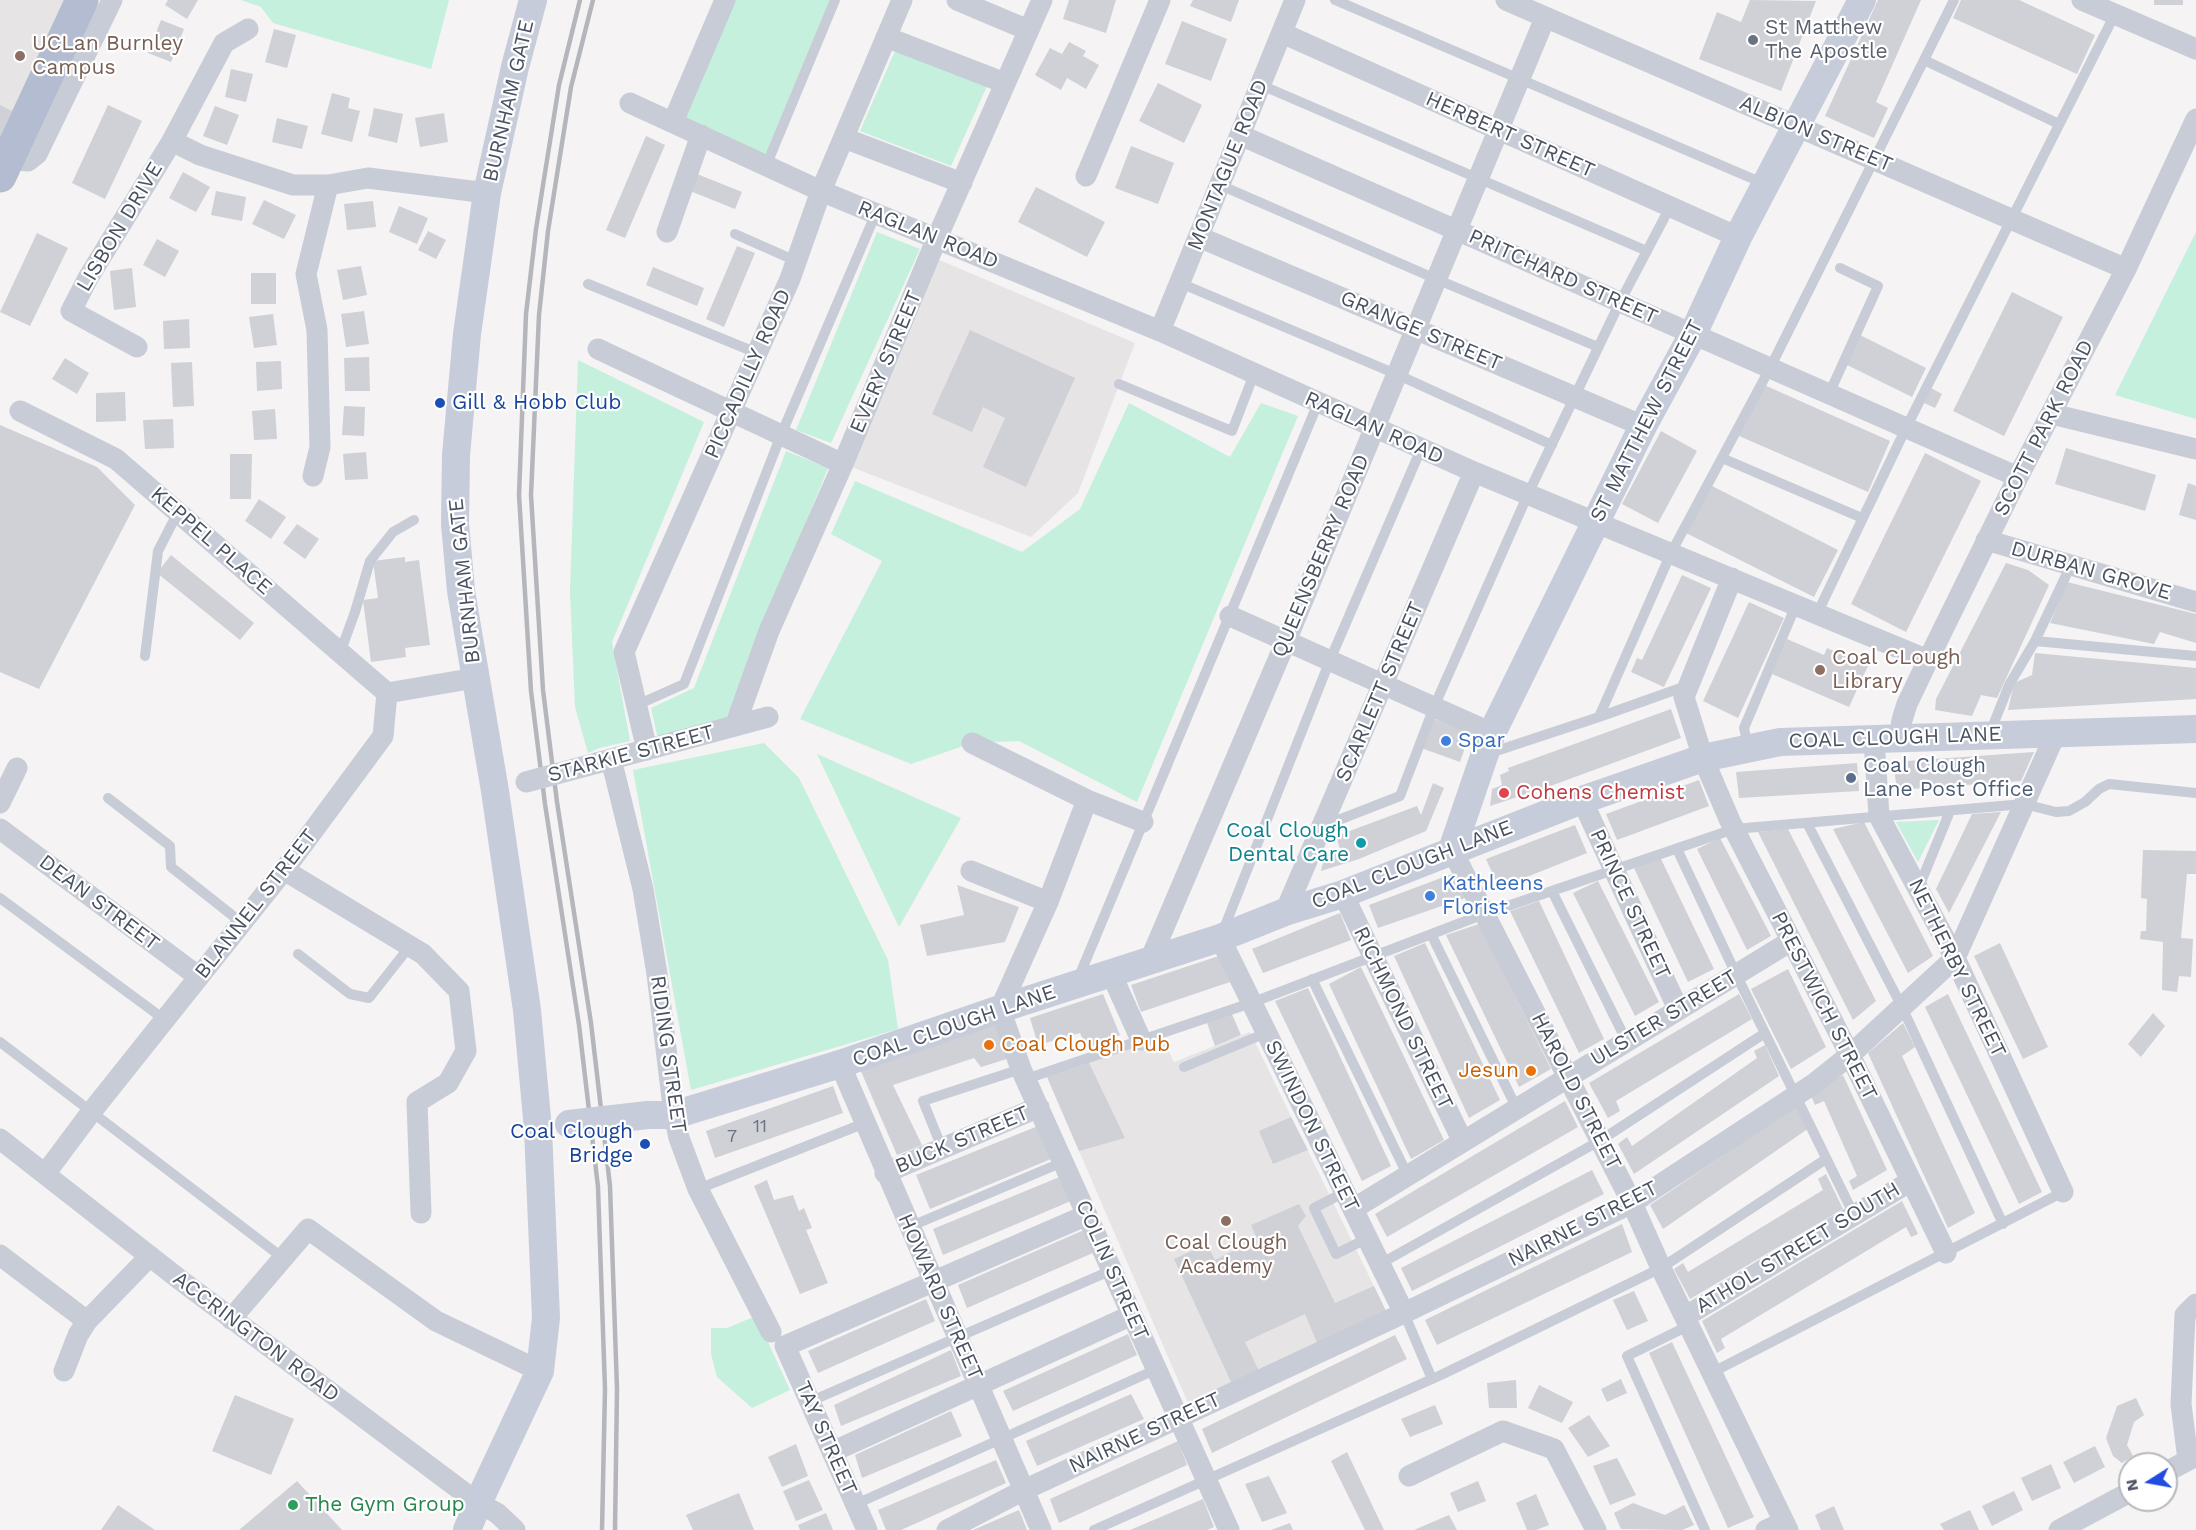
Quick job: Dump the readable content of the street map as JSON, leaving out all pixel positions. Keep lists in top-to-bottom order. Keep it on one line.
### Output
{"streets":{"main road":["BURNHAM GATE","ST MATTHEW STREET","COAL CLOUGH LANE"],"street":["ALBION STREET","HERBERT STREET","MONTAGUE ROAD","LISBON DRIVE","RAGLAN ROAD","PRITCHARD STREET","GRANGE STREET","EVERY STREET","PICCADILLY ROAD","SCOTT PARK ROAD","KEPPEL PLACE","QUEENSBERRY ROAD","DURBAN GROVE","SCARLETT STREET","STARKIE STREET","DEAN STREET","BLANNEL STREET","PRINCE STREET","NETHERBY STREET","PRESTWICH STREET","RICHMOND STREET","ULSTER STREET","RIDING STREET","HAROLD STREET","SWINDON STREET","BUCK STREET","NAIRNE STREET","ATHOL STREET SOUTH","COLIN STREET","HOWARD STREET","ACCRINGTON ROAD","TAY STREET"]},"crossings":[["BURNHAM GATE","LISBON DRIVE"],["BURNHAM GATE","COAL CLOUGH LANE"],["BURNHAM GATE","STARKIE STREET"],["BURNHAM GATE","ACCRINGTON ROAD"],["ALBION STREET","ST MATTHEW STREET"],["ALBION STREET","SCOTT PARK ROAD"],["ALBION STREET","QUEENSBERRY ROAD"],["HERBERT STREET","MONTAGUE ROAD"],["HERBERT STREET","ST MATTHEW STREET"],["HERBERT STREET","QUEENSBERRY ROAD"],["MONTAGUE ROAD","RAGLAN ROAD"],["MONTAGUE ROAD","PRITCHARD STREET"],["MONTAGUE ROAD","GRANGE STREET"],["RAGLAN ROAD","EVERY STREET"],["RAGLAN ROAD","PICCADILLY ROAD"],["RAGLAN ROAD","ST MATTHEW STREET"],["RAGLAN ROAD","SCOTT PARK ROAD"],["RAGLAN ROAD","QUEENSBERRY ROAD"],["RAGLAN ROAD","SCARLETT STREET"],["PRITCHARD STREET","ST MATTHEW STREET"],["PRITCHARD STREET","SCOTT PARK ROAD"],["PRITCHARD STREET","QUEENSBERRY ROAD"],["GRANGE STREET","ST MATTHEW STREET"],["GRANGE STREET","QUEENSBERRY ROAD"],["EVERY STREET","STARKIE STREET"],["PICCADILLY ROAD","STARKIE STREET"],["ST MATTHEW STREET","COAL CLOUGH LANE"],["ST MATTHEW STREET","HAROLD STREET"],["SCOTT PARK ROAD","DURBAN GROVE"],["SCOTT PARK ROAD","COAL CLOUGH LANE"],["SCOTT PARK ROAD","NETHERBY STREET"],["KEPPEL PLACE","BLANNEL STREET"],["QUEENSBERRY ROAD","COAL CLOUGH LANE"],["SCARLETT STREET","COAL CLOUGH LANE"],["COAL CLOUGH LANE","PRINCE STREET"],["COAL CLOUGH LANE","NETHERBY STREET"],["COAL CLOUGH LANE","PRESTWICH STREET"],["COAL CLOUGH LANE","RICHMOND STREET"],["COAL CLOUGH LANE","RIDING STREET"],["COAL CLOUGH LANE","HAROLD STREET"],["COAL CLOUGH LANE","SWINDON STREET"],["COAL CLOUGH LANE","NAIRNE STREET"],["COAL CLOUGH LANE","COLIN STREET"],["COAL CLOUGH LANE","HOWARD STREET"],["STARKIE STREET","RIDING STREET"],["DEAN STREET","BLANNEL STREET"],["BLANNEL STREET","ACCRINGTON ROAD"],["PRINCE STREET","ULSTER STREET"],["NETHERBY STREET","NAIRNE STREET"],["PRESTWICH STREET","ULSTER STREET"],["PRESTWICH STREET","NAIRNE STREET"],["PRESTWICH STREET","ATHOL STREET SOUTH"],["RICHMOND STREET","ULSTER STREET"],["ULSTER STREET","HAROLD STREET"],["ULSTER STREET","SWINDON STREET"],["RIDING STREET","TAY STREET"],["HAROLD STREET","NAIRNE STREET"],["HAROLD STREET","ATHOL STREET SOUTH"],["SWINDON STREET","NAIRNE STREET"],["BUCK STREET","COLIN STREET"],["BUCK STREET","HOWARD STREET"],["NAIRNE STREET","COLIN STREET"],["NAIRNE STREET","HOWARD STREET"]],"places":["St Matthew The Apostle","UCLan Burnley Campus","Gill & Hobb Club","Coal CLough Library","Spar","Coal Clough Lane Post Office","Cohens Chemist","Coal Clough Dental Care","Kathleens Florist","Coal Clough Pub","Jesun","Coal Clough Bridge","Coal Clough Academy","The Gym Group"],"house_numbers":["11","7"],"north":"left"}
